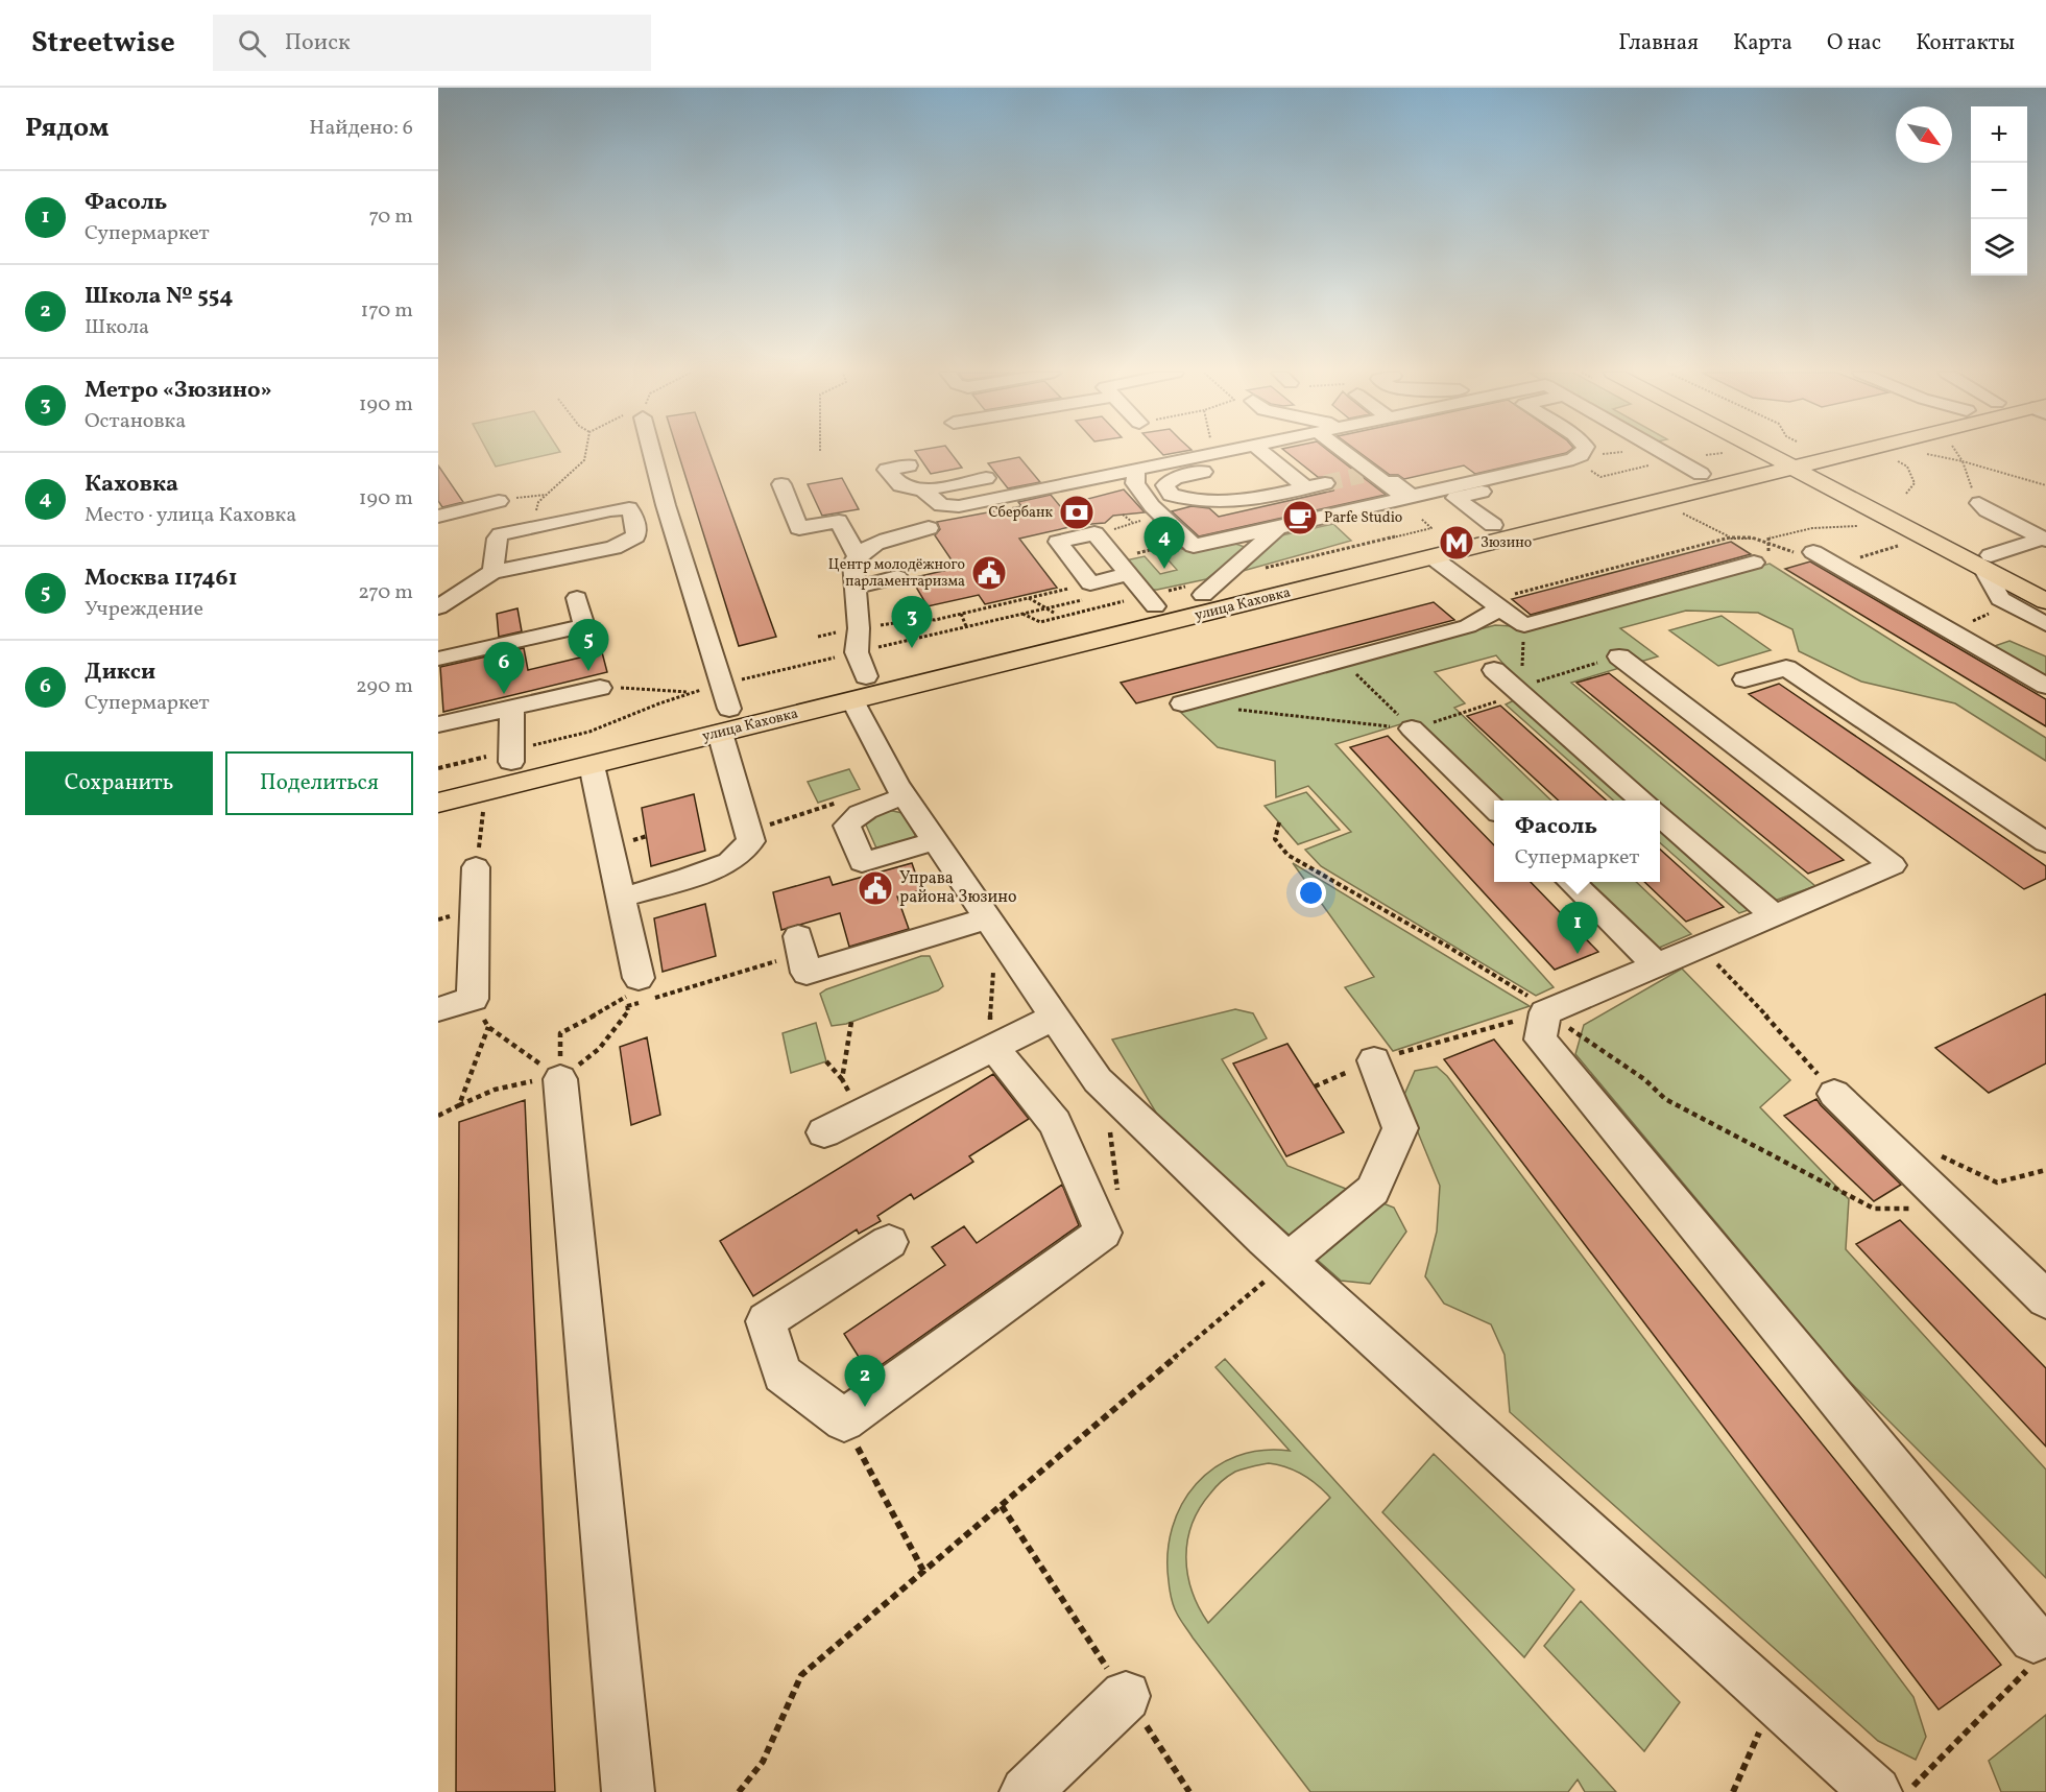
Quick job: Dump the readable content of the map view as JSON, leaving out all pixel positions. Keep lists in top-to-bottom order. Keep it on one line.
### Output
{"streets":{"main road":["улица Каховка"]},"places":{"bank":["Сбербанк"],"cafe":["Parfe Studio"],"metro station":["Зюзино"],"public building":["Центр молодёжного парламентаризма","Управа района Зюзино"]},"north":"bottom right","page":{"header":"Streetwise","search":"Поиск","nav":["Главная","Карта","О нас","Контакты"],"heading":["Рядом","Найдено: 6"],"map_buttons":["+","−"],"list":[{"mark":"1","name":"Фасоль","note":"Супермаркет","value":"70 m"},{"mark":"2","name":"Школа № 554","note":"Школа","value":"170 m"},{"mark":"3","name":"Метро «Зюзино»","note":"Остановка","value":"190 m"},{"mark":"4","name":"Каховка","note":"Место · улица Каховка","value":"190 m"},{"mark":"5","name":"Москва 117461","note":"Учреждение","value":"270 m"},{"mark":"6","name":"Дикси","note":"Супермаркет","value":"290 m"}],"pins":["4","3","5","6","1","2"],"buttons":["Сохранить","Поделиться"],"popup":["Фасоль","Супермаркет"]}}
